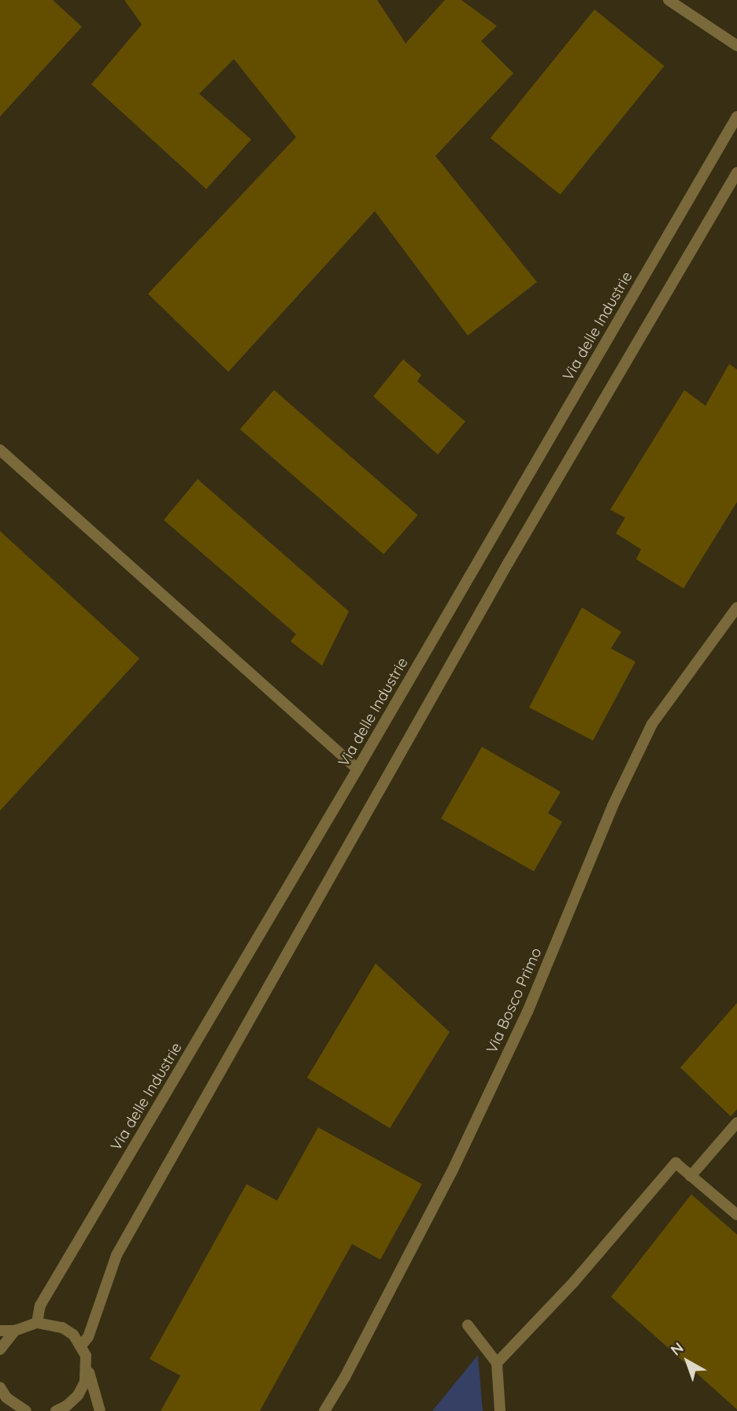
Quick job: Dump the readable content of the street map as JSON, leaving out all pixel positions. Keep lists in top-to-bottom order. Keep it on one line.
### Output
{"streets":{"street":["Via delle Industrie","Via Bosco Primo"]},"north":"top left"}
